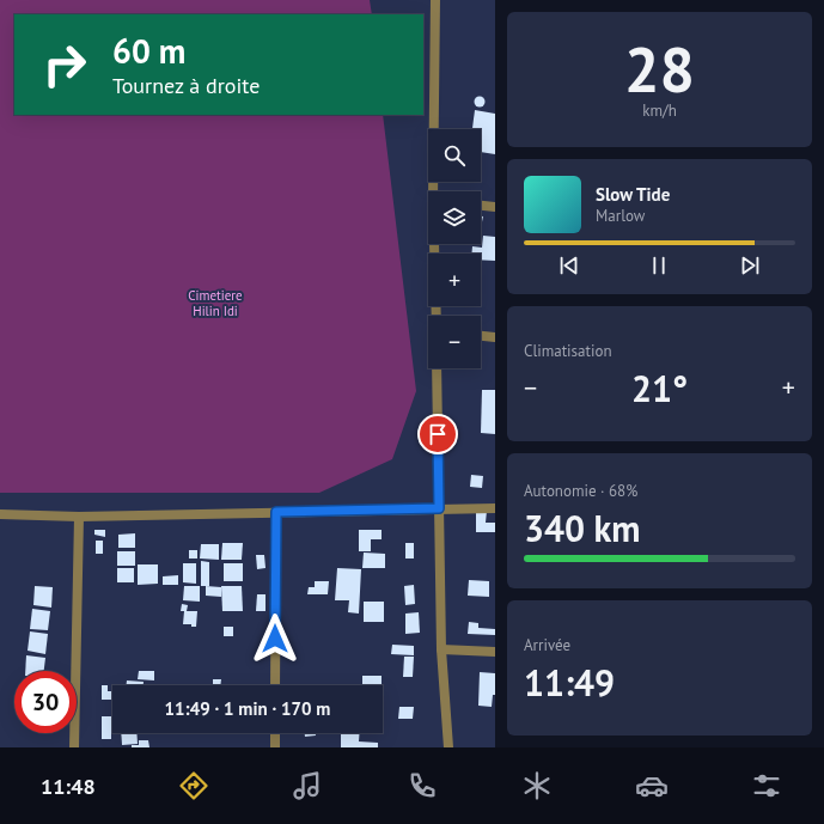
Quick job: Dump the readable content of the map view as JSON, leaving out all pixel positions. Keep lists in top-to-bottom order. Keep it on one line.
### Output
{"parks":["Cimetiere Hilin Idi"],"page":{"tile":[["28","km/h"],"Climatisation",["Autonomie · 68%","340 km"],["Arrivée","11:49"]],"turn":["60 m","Tournez à droite"],"map_buttons":["+","−"],"song":["Slow Tide","Marlow"],"heat":["−","21°","+"],"limit":"30","trip":"11:49 · 1 min · 170 m","tabs":"11:48"}}
